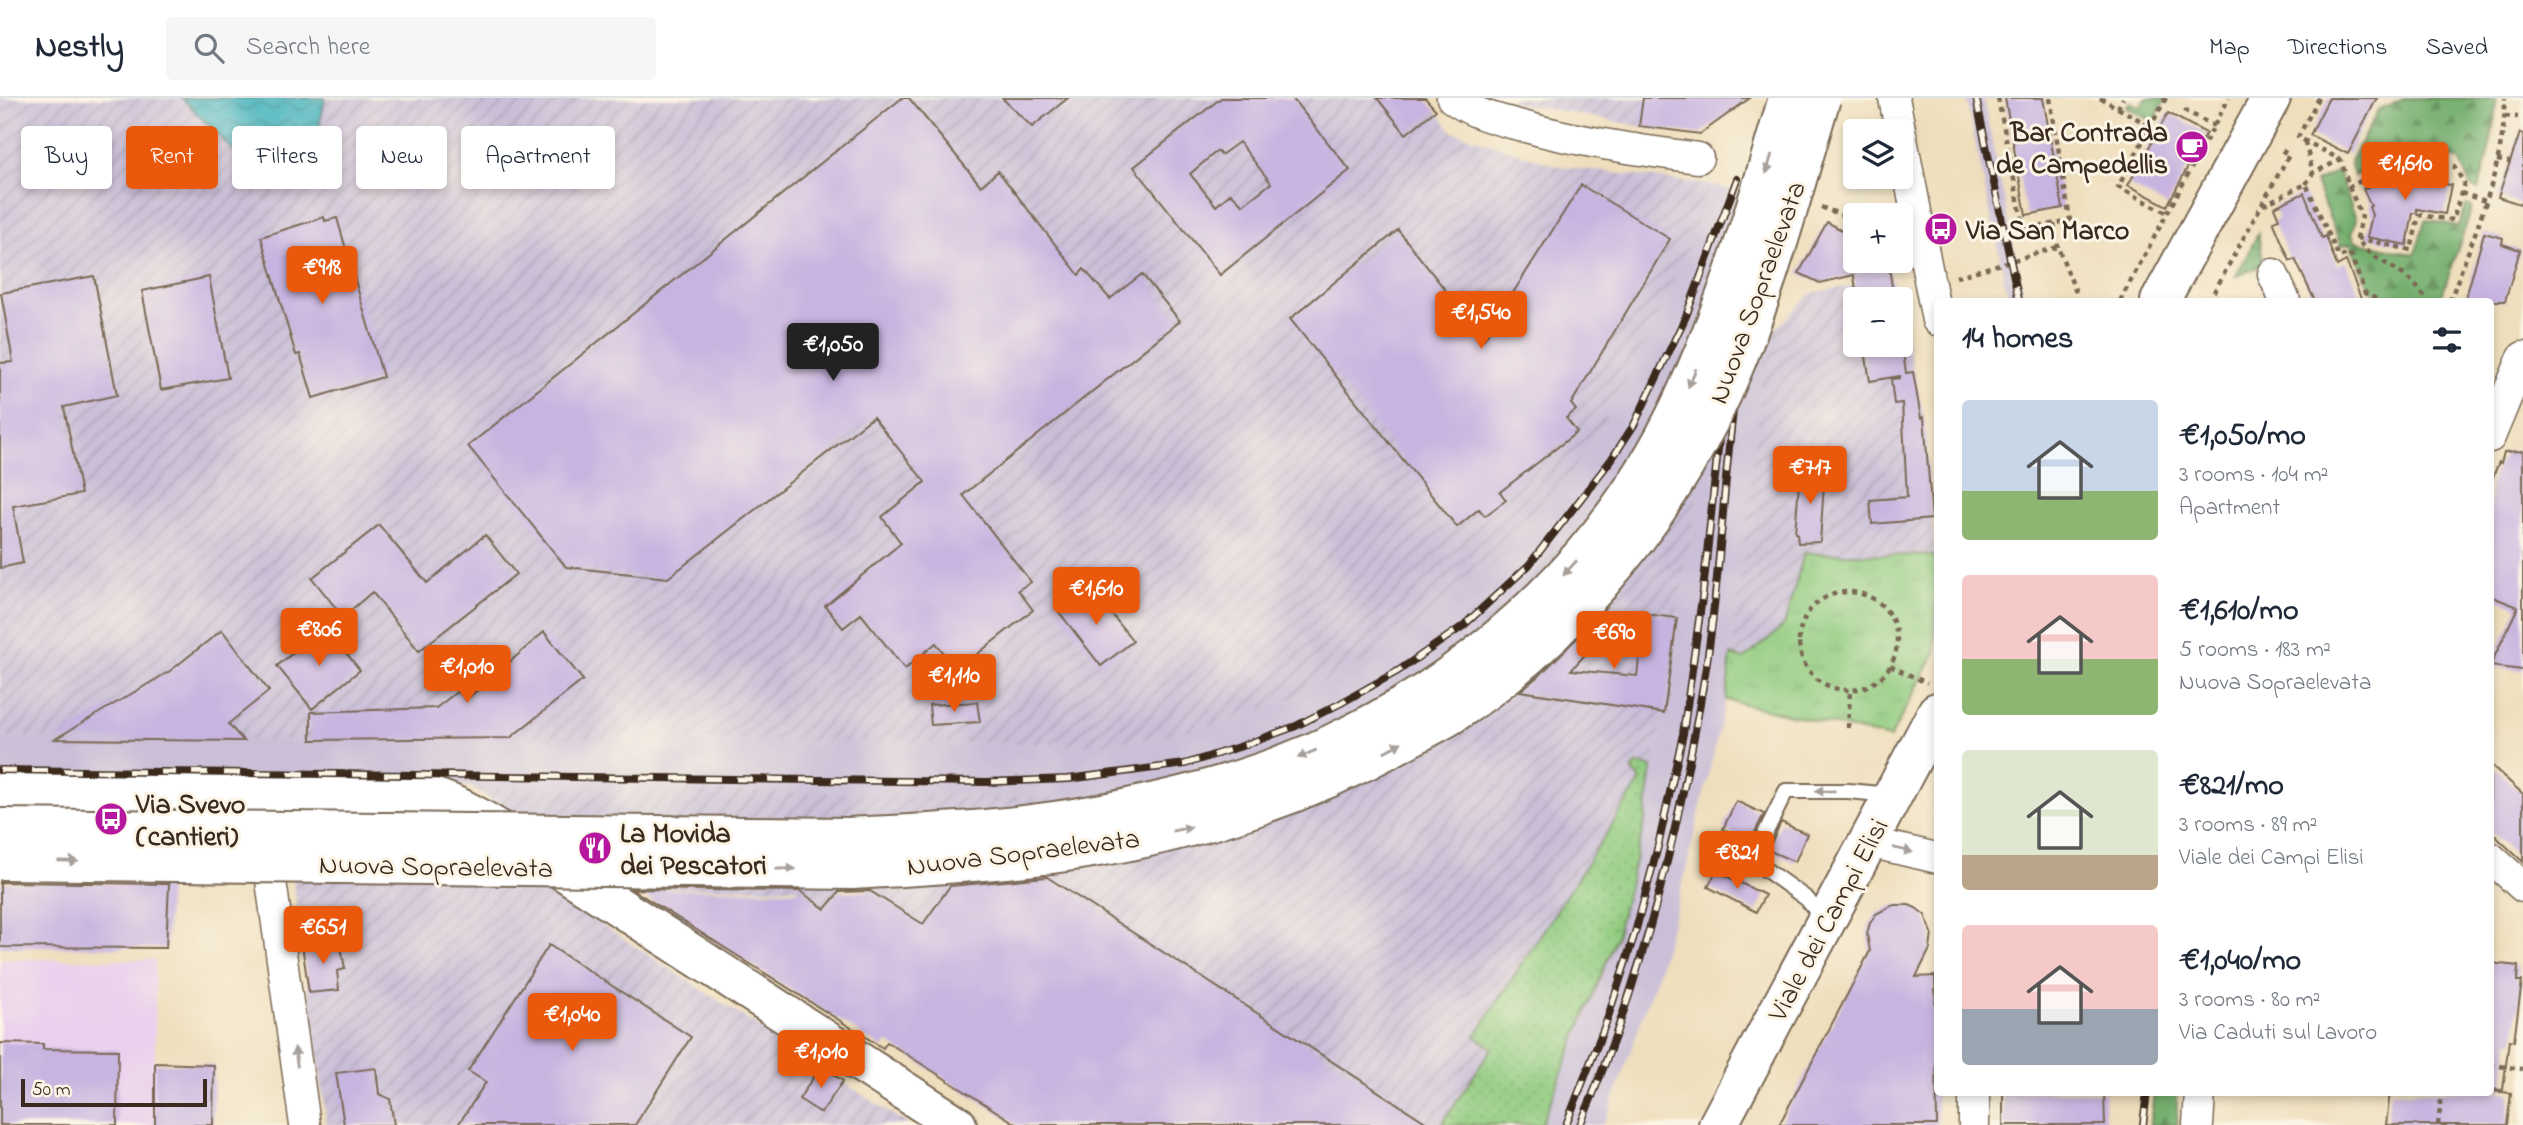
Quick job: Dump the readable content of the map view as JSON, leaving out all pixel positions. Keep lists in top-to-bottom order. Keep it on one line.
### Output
{"streets":{"main road":["Nuova Sopraelevata","Viale dei Campi Elisi"]},"places":{"cafe":["Bar Contrada de Campedellis"],"bus stop":["Via San Marco","Via Svevo (cantieri)"],"restaurant":["La Movida dei Pescatori"]},"scale_bar":"50 m","page":{"header":"Nestly","search":"Search here","nav":["Map","Directions","Saved"],"map_buttons":["+","−"],"chip":["Buy","Rent","Filters","New","Apartment"],"price":["€1,610","€918","€1,540","€1,050","€717","€1,610","€806","€690","€1,010","€1,110","€821","€651","€1,040","€1,010"],"heading":"14 homes","list":[{"name":"€1,050/mo","note":"3 rooms · 104 m² · Apartment"},{"name":"€1,610/mo","note":"5 rooms · 183 m² · Nuova Sopraelevata"},{"name":"€821/mo","note":"3 rooms · 89 m² · Viale dei Campi Elisi"},{"name":"€1,040/mo","note":"3 rooms · 80 m² · Via Caduti sul Lavoro"}],"scale":"50 m"}}
